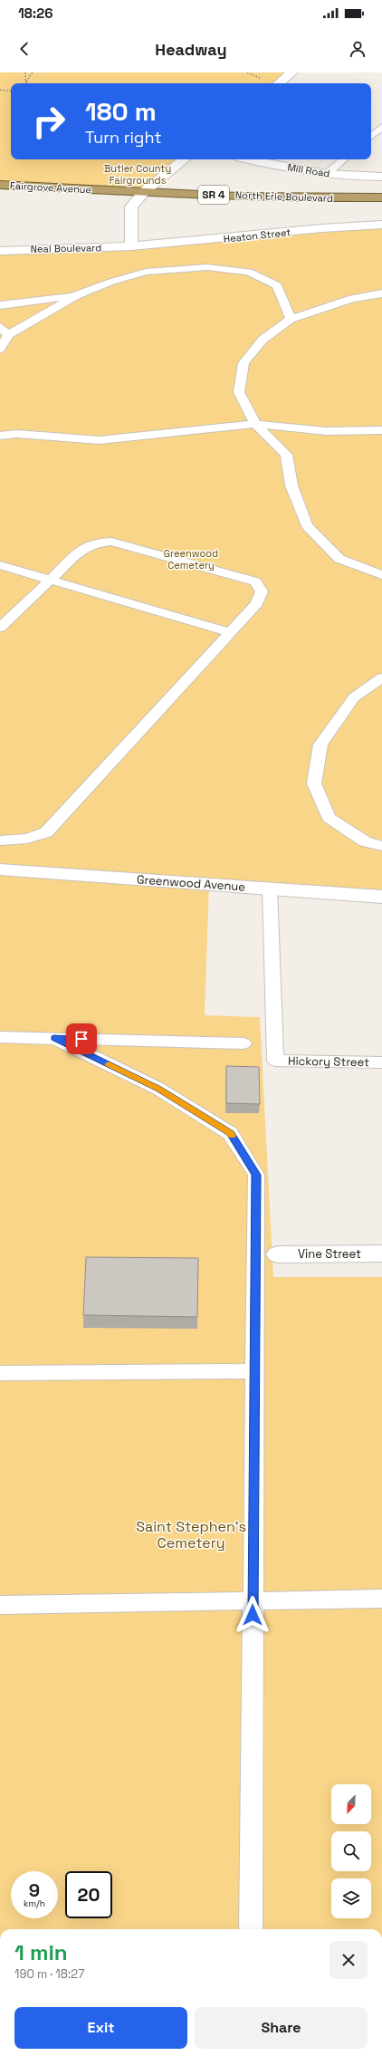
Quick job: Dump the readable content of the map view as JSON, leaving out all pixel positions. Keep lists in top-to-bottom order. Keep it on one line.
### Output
{"streets":{"highway":["Fairgrove Avenue","SR 4","North Erie Boulevard"],"street":["Mill Road","Heaton Street","Neal Boulevard","Greenwood Avenue","Vine Street"],"lane":["Hickory Street"]},"crossings":[["Fairgrove Avenue","North Erie Boulevard"],["Heaton Street","Neal Boulevard"],["Greenwood Avenue","Hickory Street"]],"parks":["Butler County Fairgrounds","Greenwood Cemetery","Saint Stephen’s Cemetery"],"north":"bottom left","page":{"status":"18:26","header":"Headway","turn":["180 m","Turn right"],"speed":"9 km/h","limit":"20","heading":["1 min","190 m · 18:27"],"buttons":["Exit","Share"]}}
